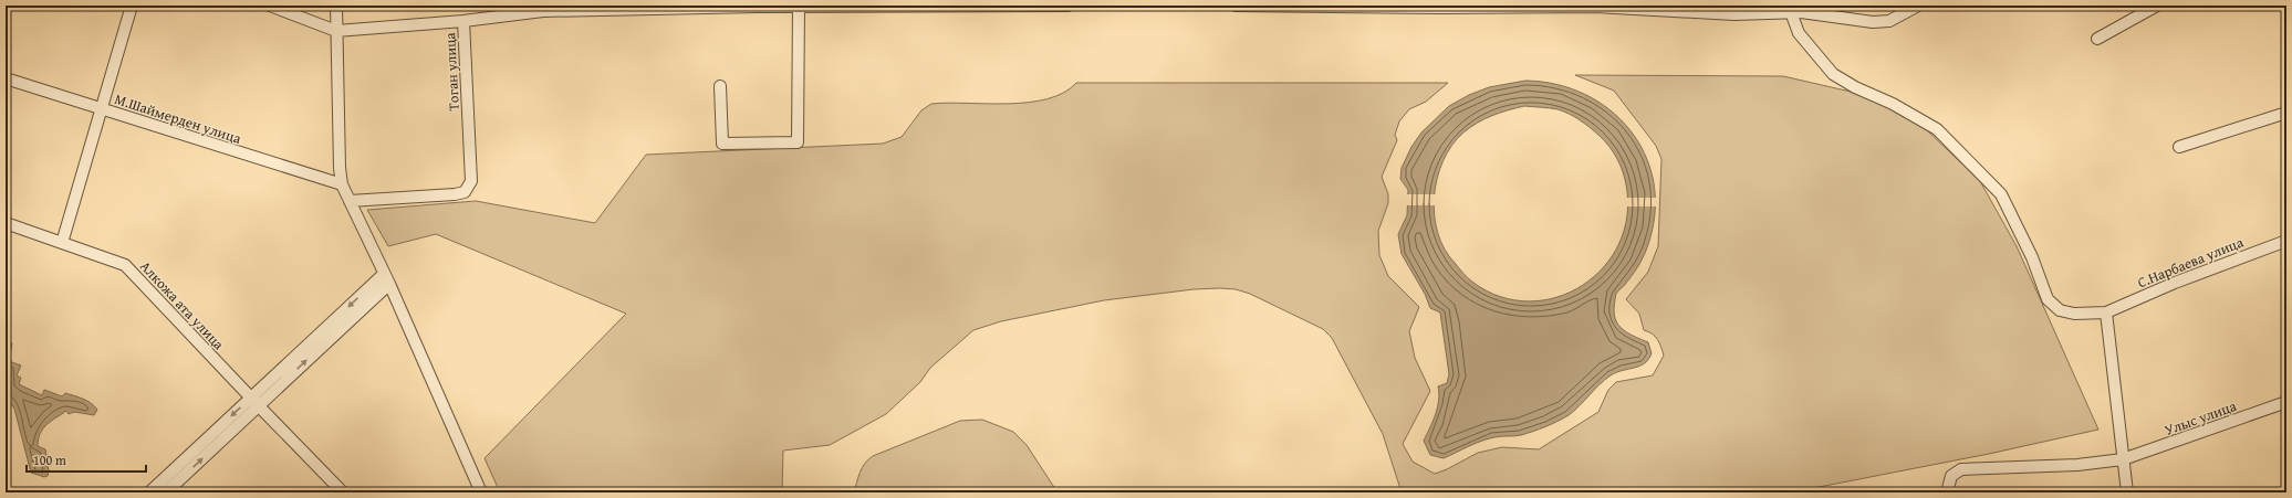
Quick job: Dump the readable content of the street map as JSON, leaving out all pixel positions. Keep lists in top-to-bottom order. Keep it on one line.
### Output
{"streets":{"street":["Тоган улица","М.Шаймерден улица","С.Нарбаева улица","Алкожа ата улица","Улыс улица"]},"scale_bar":"100 m"}
